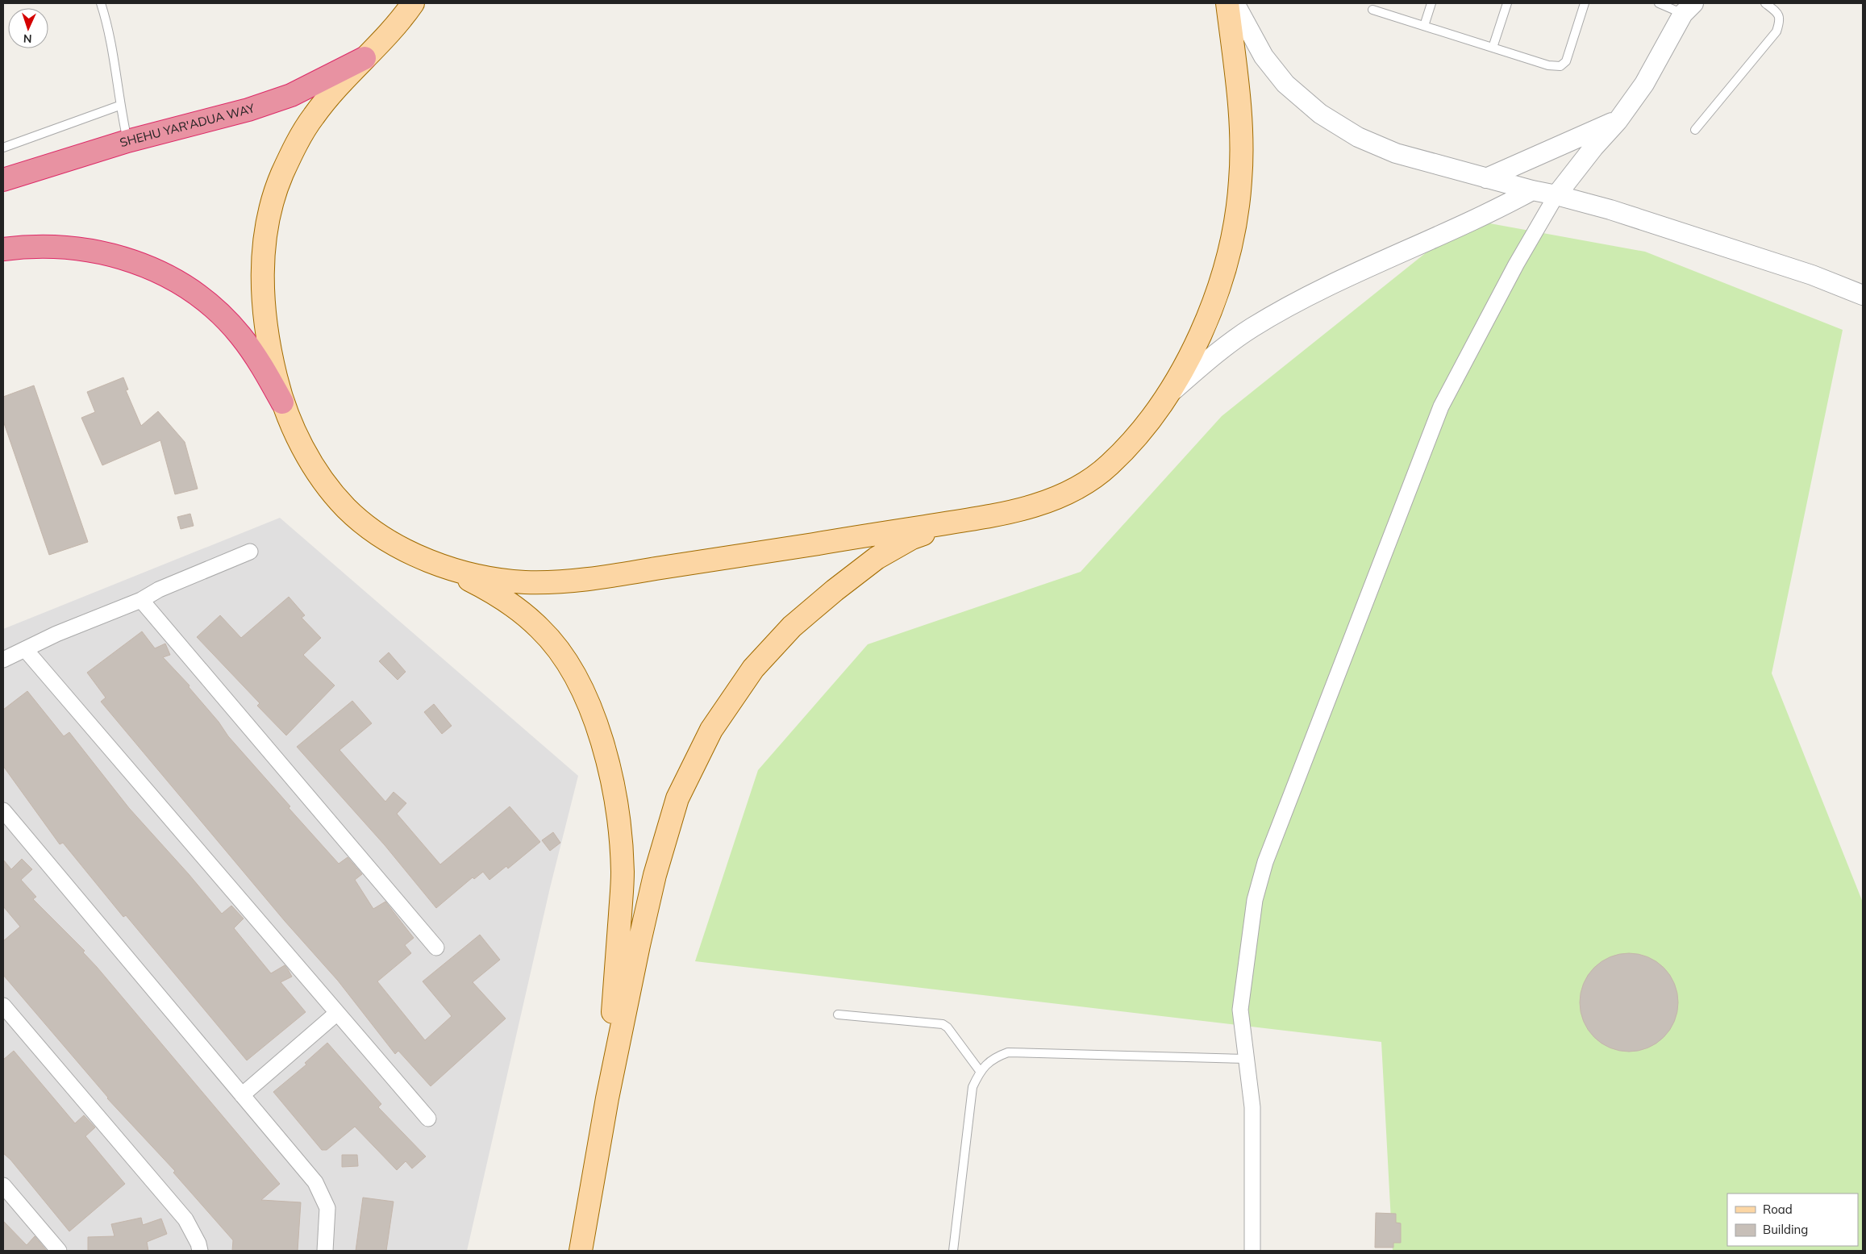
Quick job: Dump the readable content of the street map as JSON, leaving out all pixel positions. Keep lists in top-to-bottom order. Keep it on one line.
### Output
{"streets":{"highway":["SHEHU YAR'ADUA WAY"]},"legend":["Road","Building"],"north":"bottom"}
